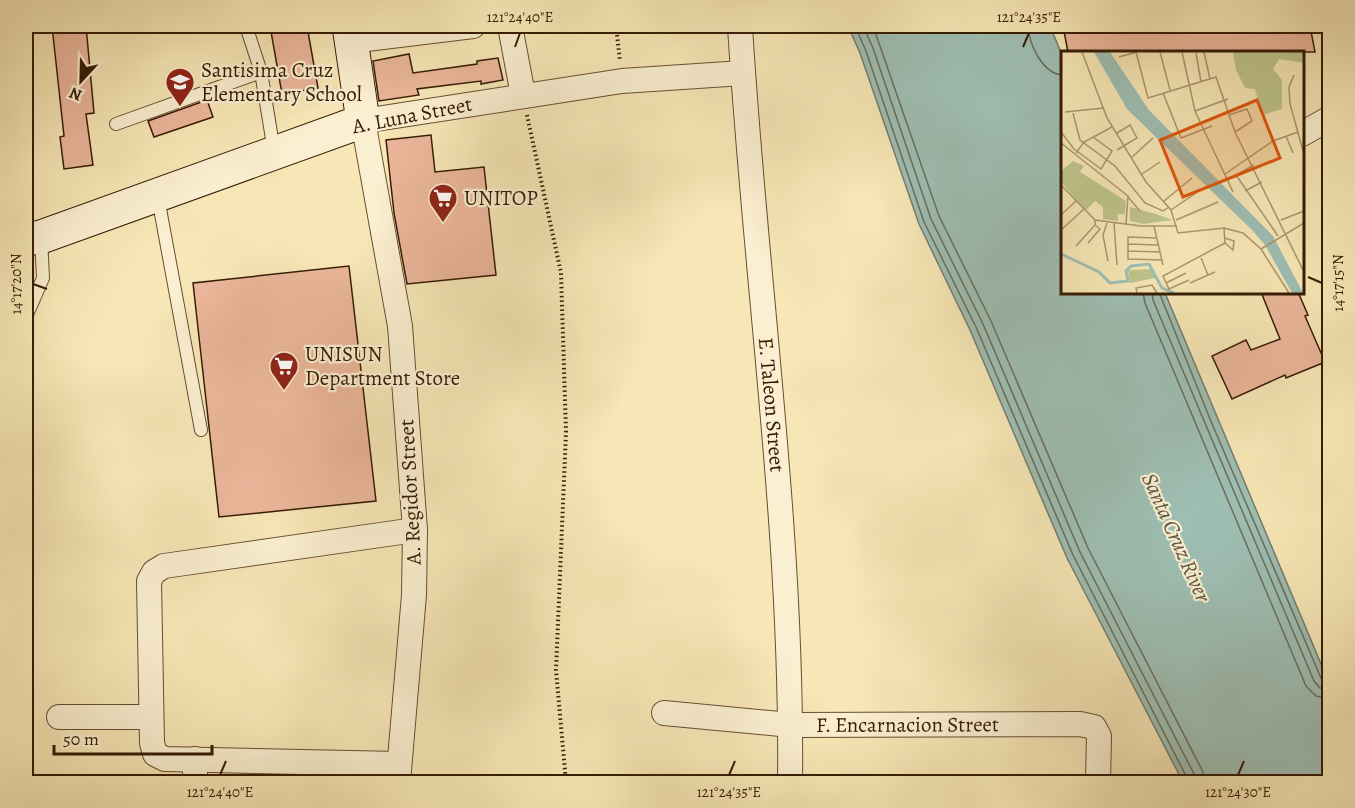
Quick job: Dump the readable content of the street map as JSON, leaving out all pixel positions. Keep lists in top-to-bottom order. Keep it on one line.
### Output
{"streets":{"street":["A. Luna Street","E. Taleon Street","A. Regidor Street","F. Encarnacion Street"]},"crossings":[["A. Luna Street","E. Taleon Street"],["A. Luna Street","A. Regidor Street"],["E. Taleon Street","F. Encarnacion Street"]],"water":["Santa Cruz River"],"places":{"school or university":["Santisima Cruz Elementary School"],"supermarket":["UNITOP","UNISUN Department Store"]},"scale_bar":"50 m","north":"bottom","coordinates":["121°24'40\"E","121°24'35\"E","14°17'15\"N","14°17'20\"N","121°24'30\"E"]}
